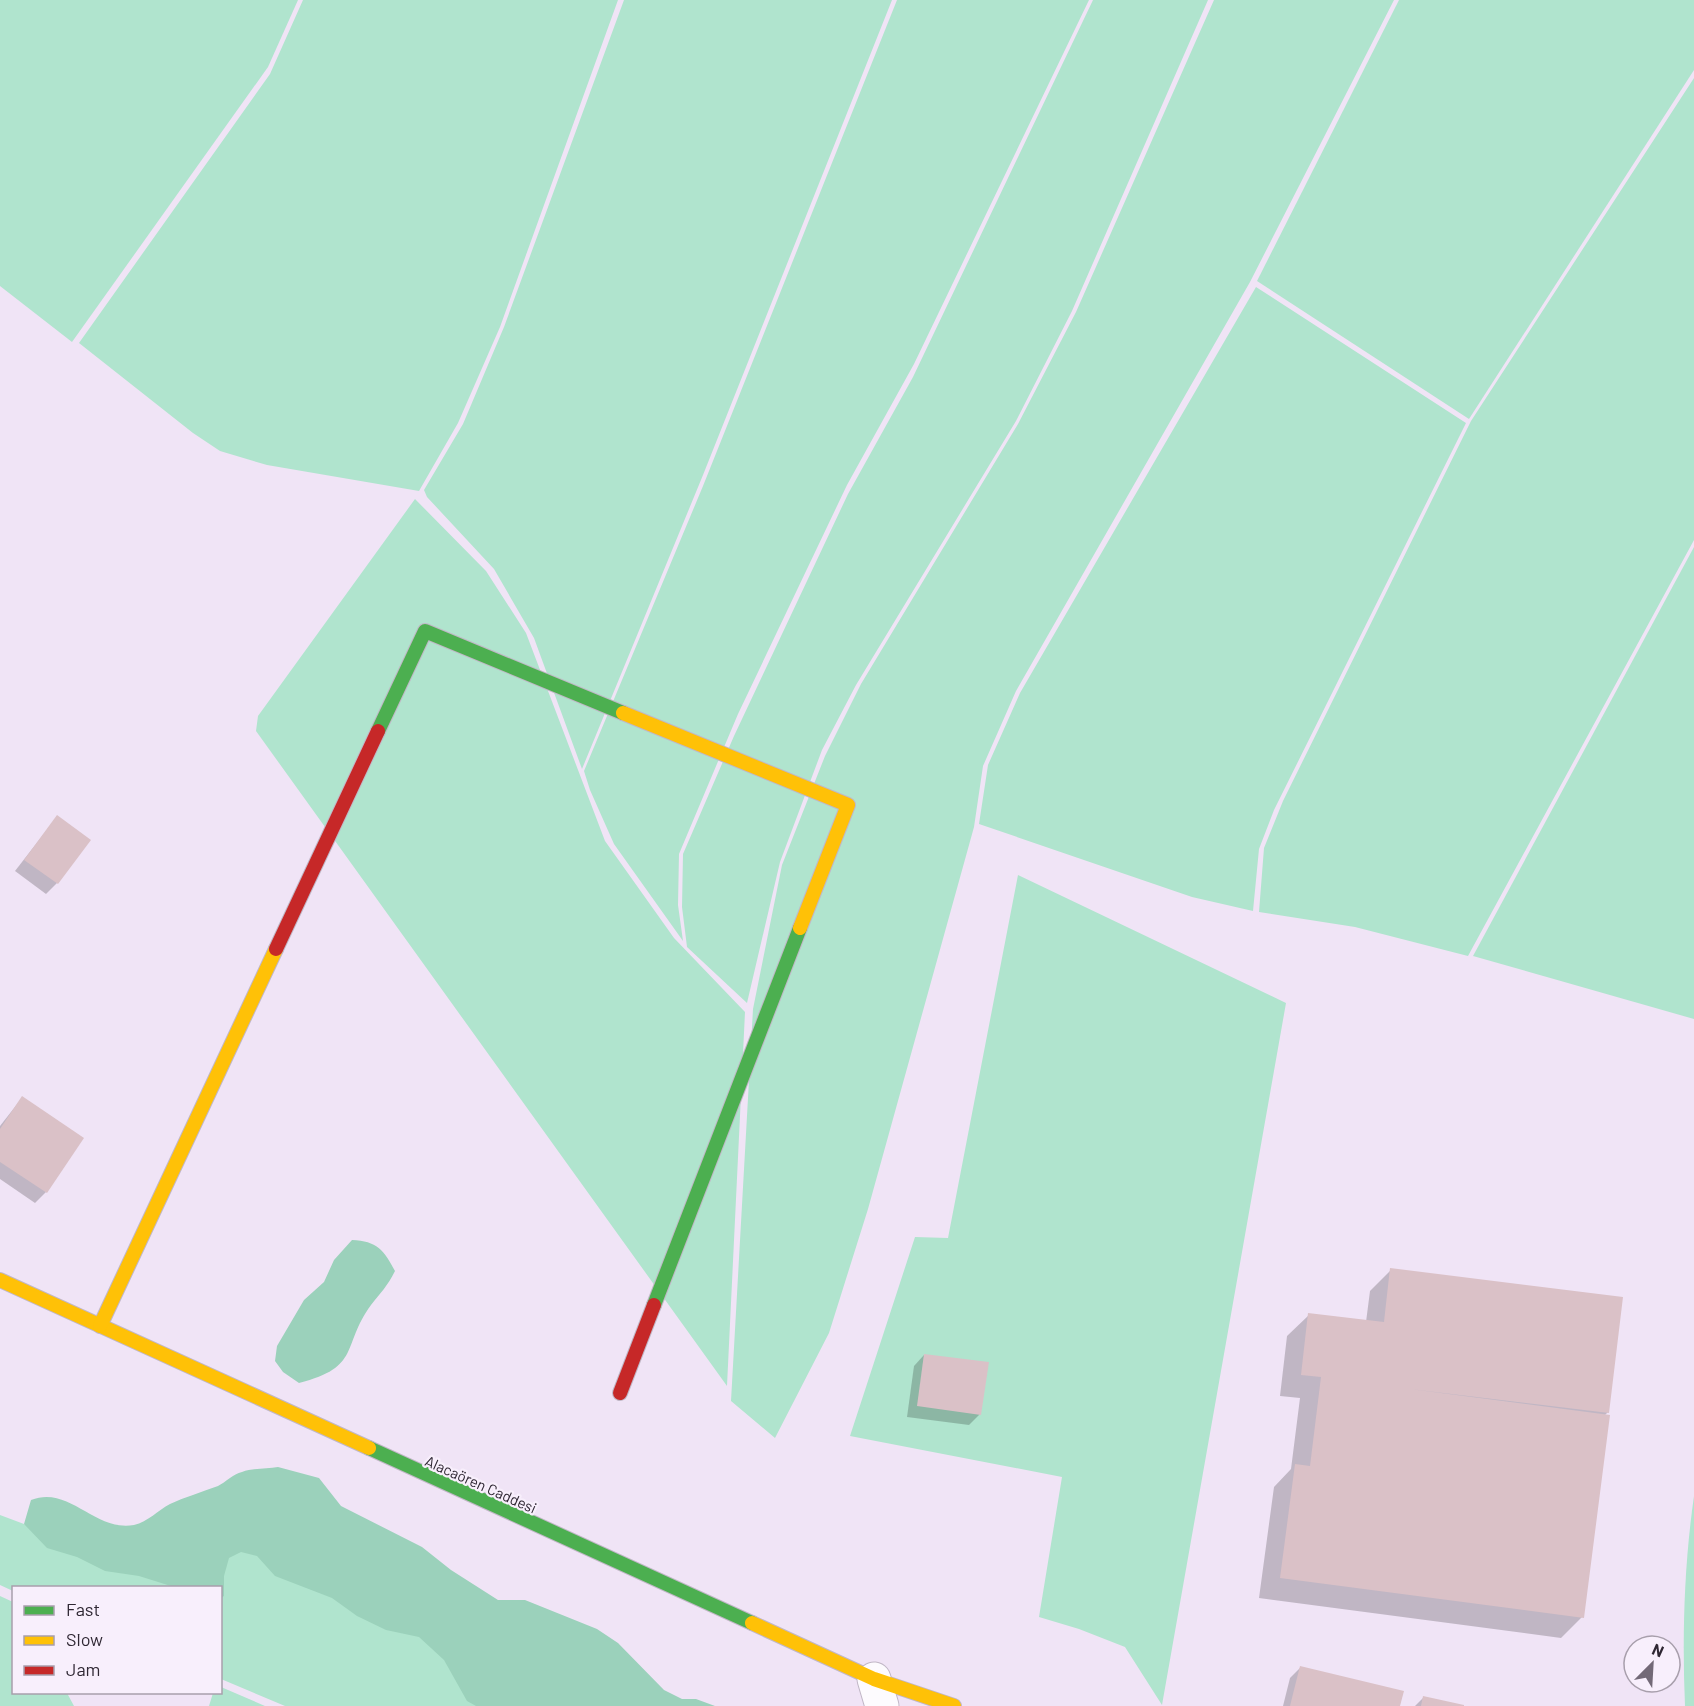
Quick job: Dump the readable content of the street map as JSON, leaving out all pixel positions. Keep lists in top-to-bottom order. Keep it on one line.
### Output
{"streets":{"street":["Alacaören Caddesi"]},"legend":["Fast","Slow","Jam"],"north":"top right"}
